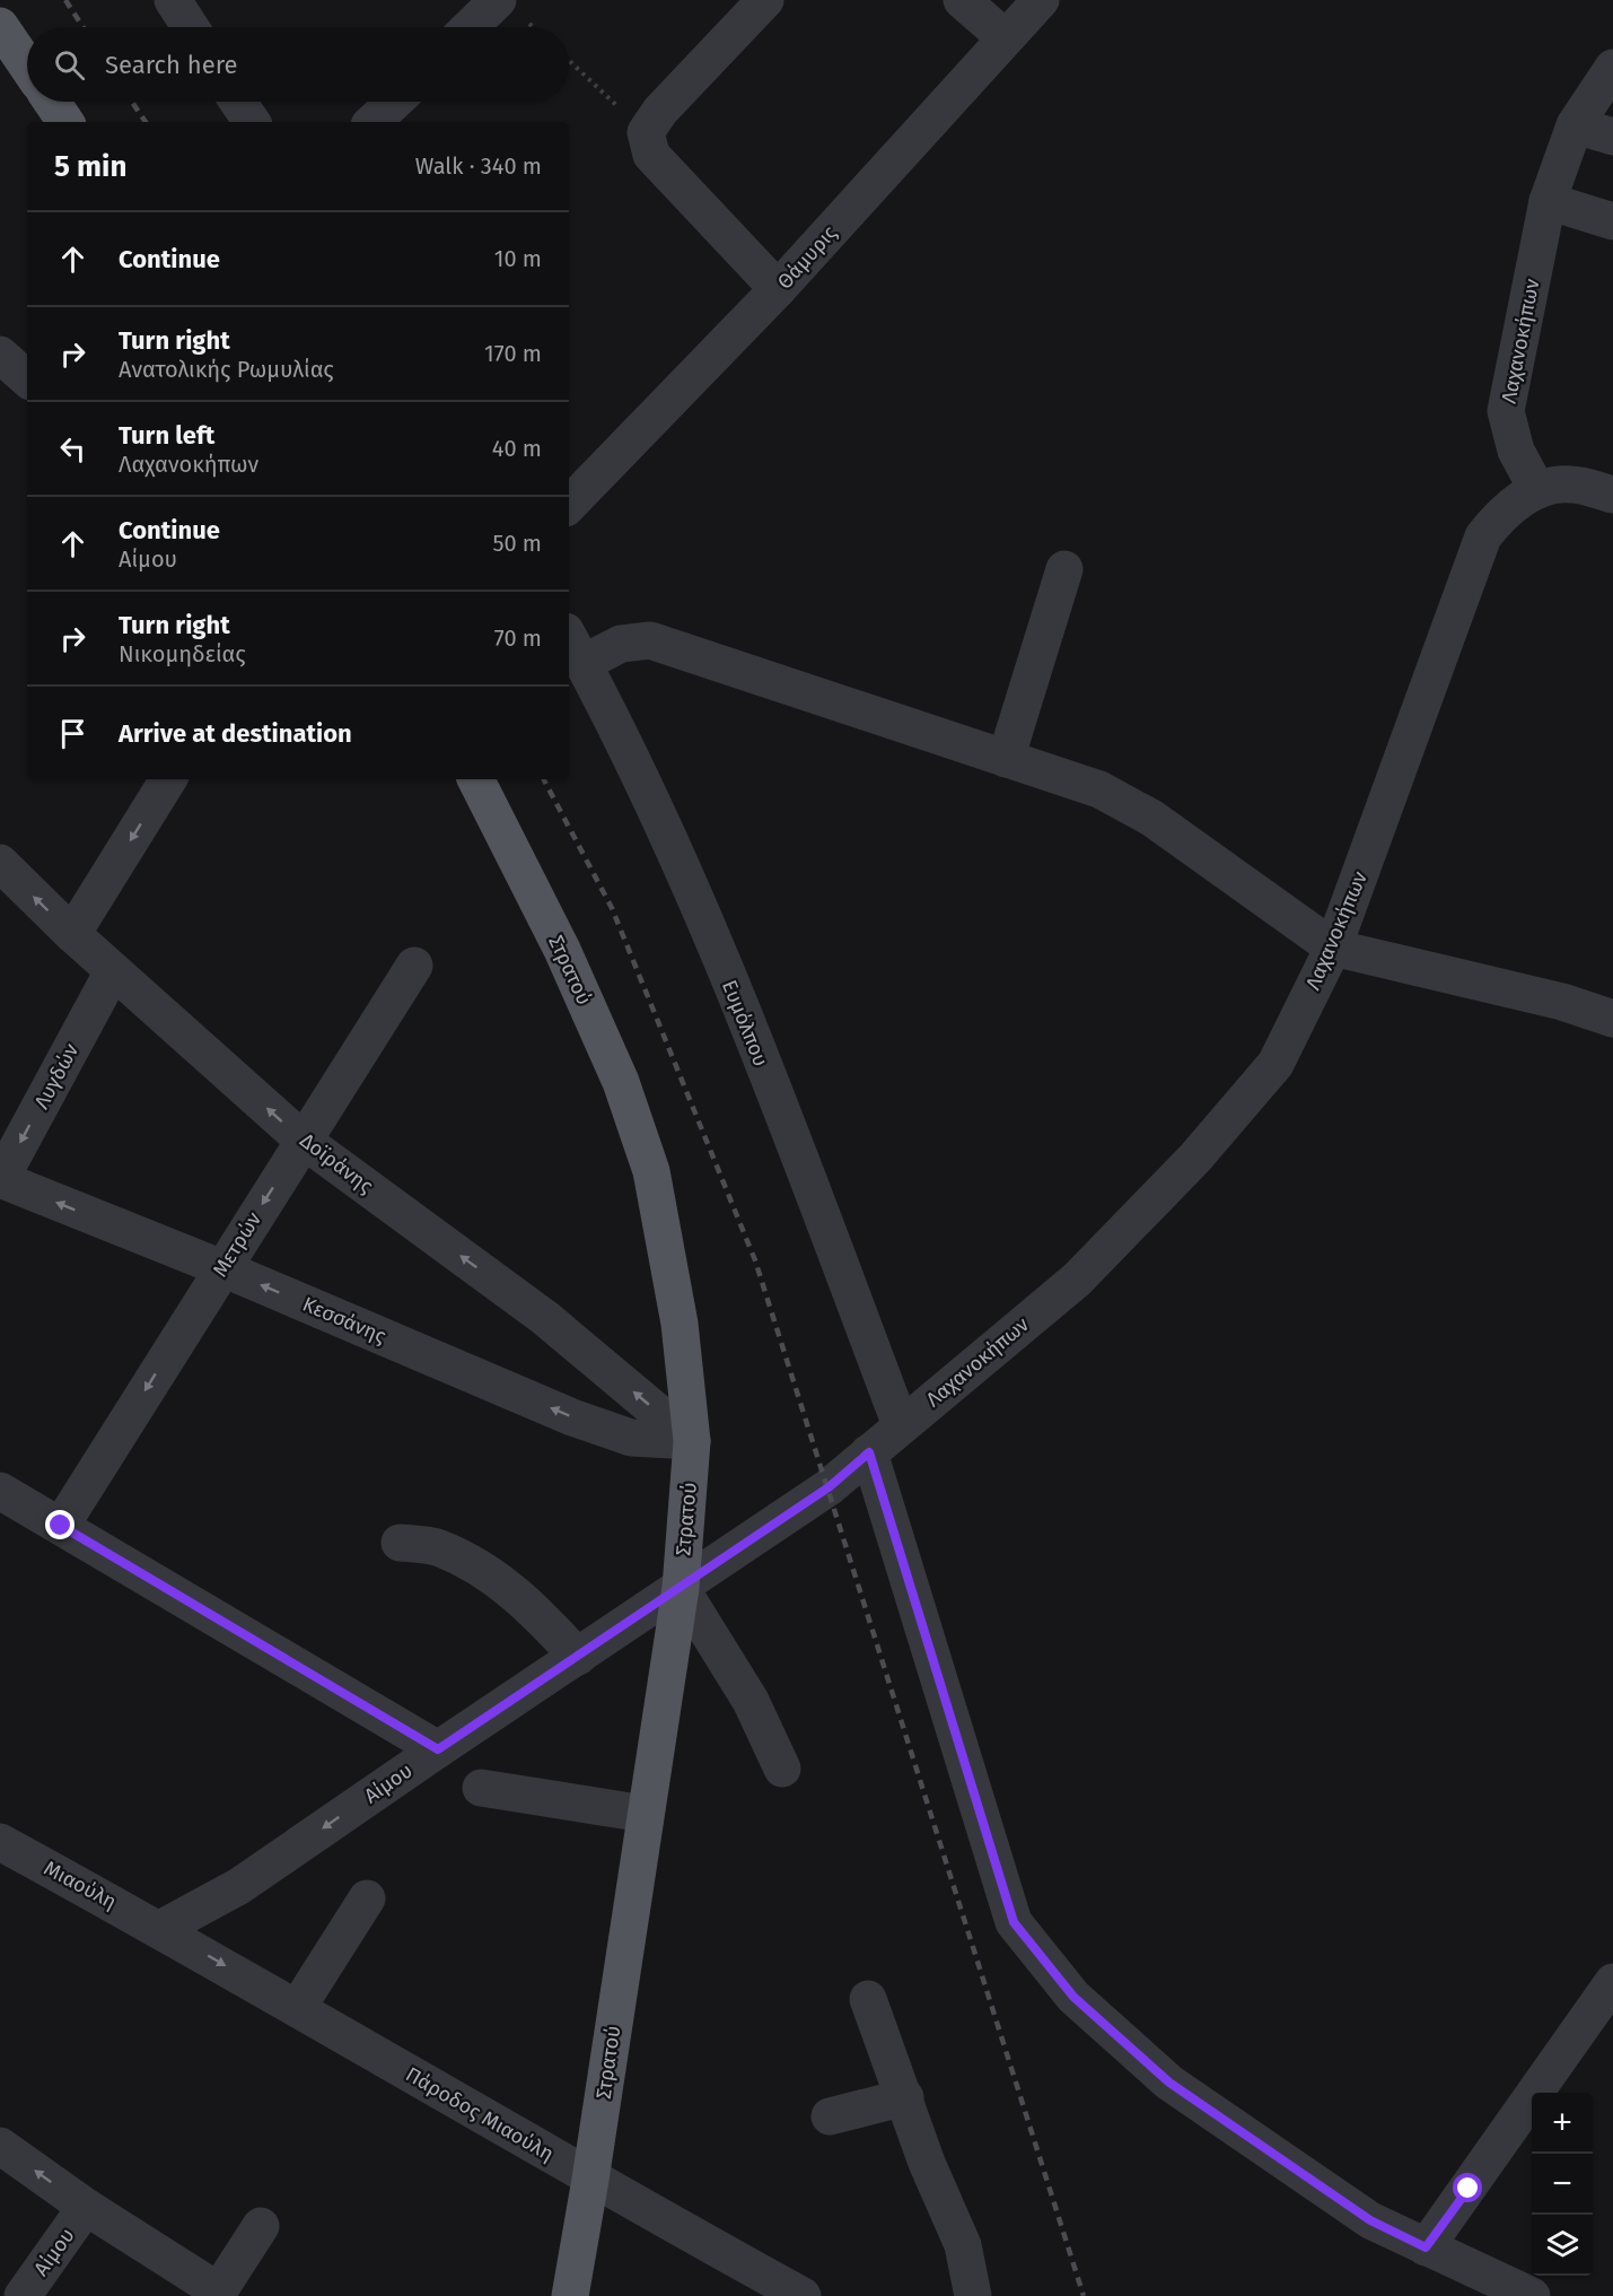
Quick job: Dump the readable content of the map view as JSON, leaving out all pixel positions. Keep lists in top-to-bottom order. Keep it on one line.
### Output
{"streets":{"main road":["Στρατού"],"street":["Θάμυρις","Λαχανοκήπων","Ευμόλπου","Λυγδών","Δοϊράνης","Μετρών","Κεσσάνης","Αίμου","Μιαούλη","Πάροδος Μιαούλη"]},"crossings":[["Λαχανοκήπων","Στρατού"],["Λαχανοκήπων","Ευμόλπου"],["Λαχανοκήπων","Αίμου"],["Στρατού","Δοϊράνης"],["Στρατού","Κεσσάνης"],["Στρατού","Αίμου"],["Στρατού","Πάροδος Μιαούλη"],["Λυγδών","Δοϊράνης"],["Λυγδών","Κεσσάνης"],["Δοϊράνης","Μετρών"],["Δοϊράνης","Κεσσάνης"],["Μετρών","Κεσσάνης"],["Αίμου","Μιαούλη"],["Αίμου","Πάροδος Μιαούλη"],["Μιαούλη","Πάροδος Μιαούλη"]],"one_way":["Λυγδών","Δοϊράνης","Μετρών","Αίμου"],"page":{"search":"Search here","heading":["5 min","Walk · 340 m"],"list":[["Continue","10 m"],["Turn right","Ανατολικής Ρωμυλίας","170 m"],["Turn left","Λαχανοκήπων","40 m"],["Continue","Αίμου","50 m"],["Turn right","Νικομηδείας","70 m"],"Arrive at destination"],"map_buttons":["+","−"]}}
